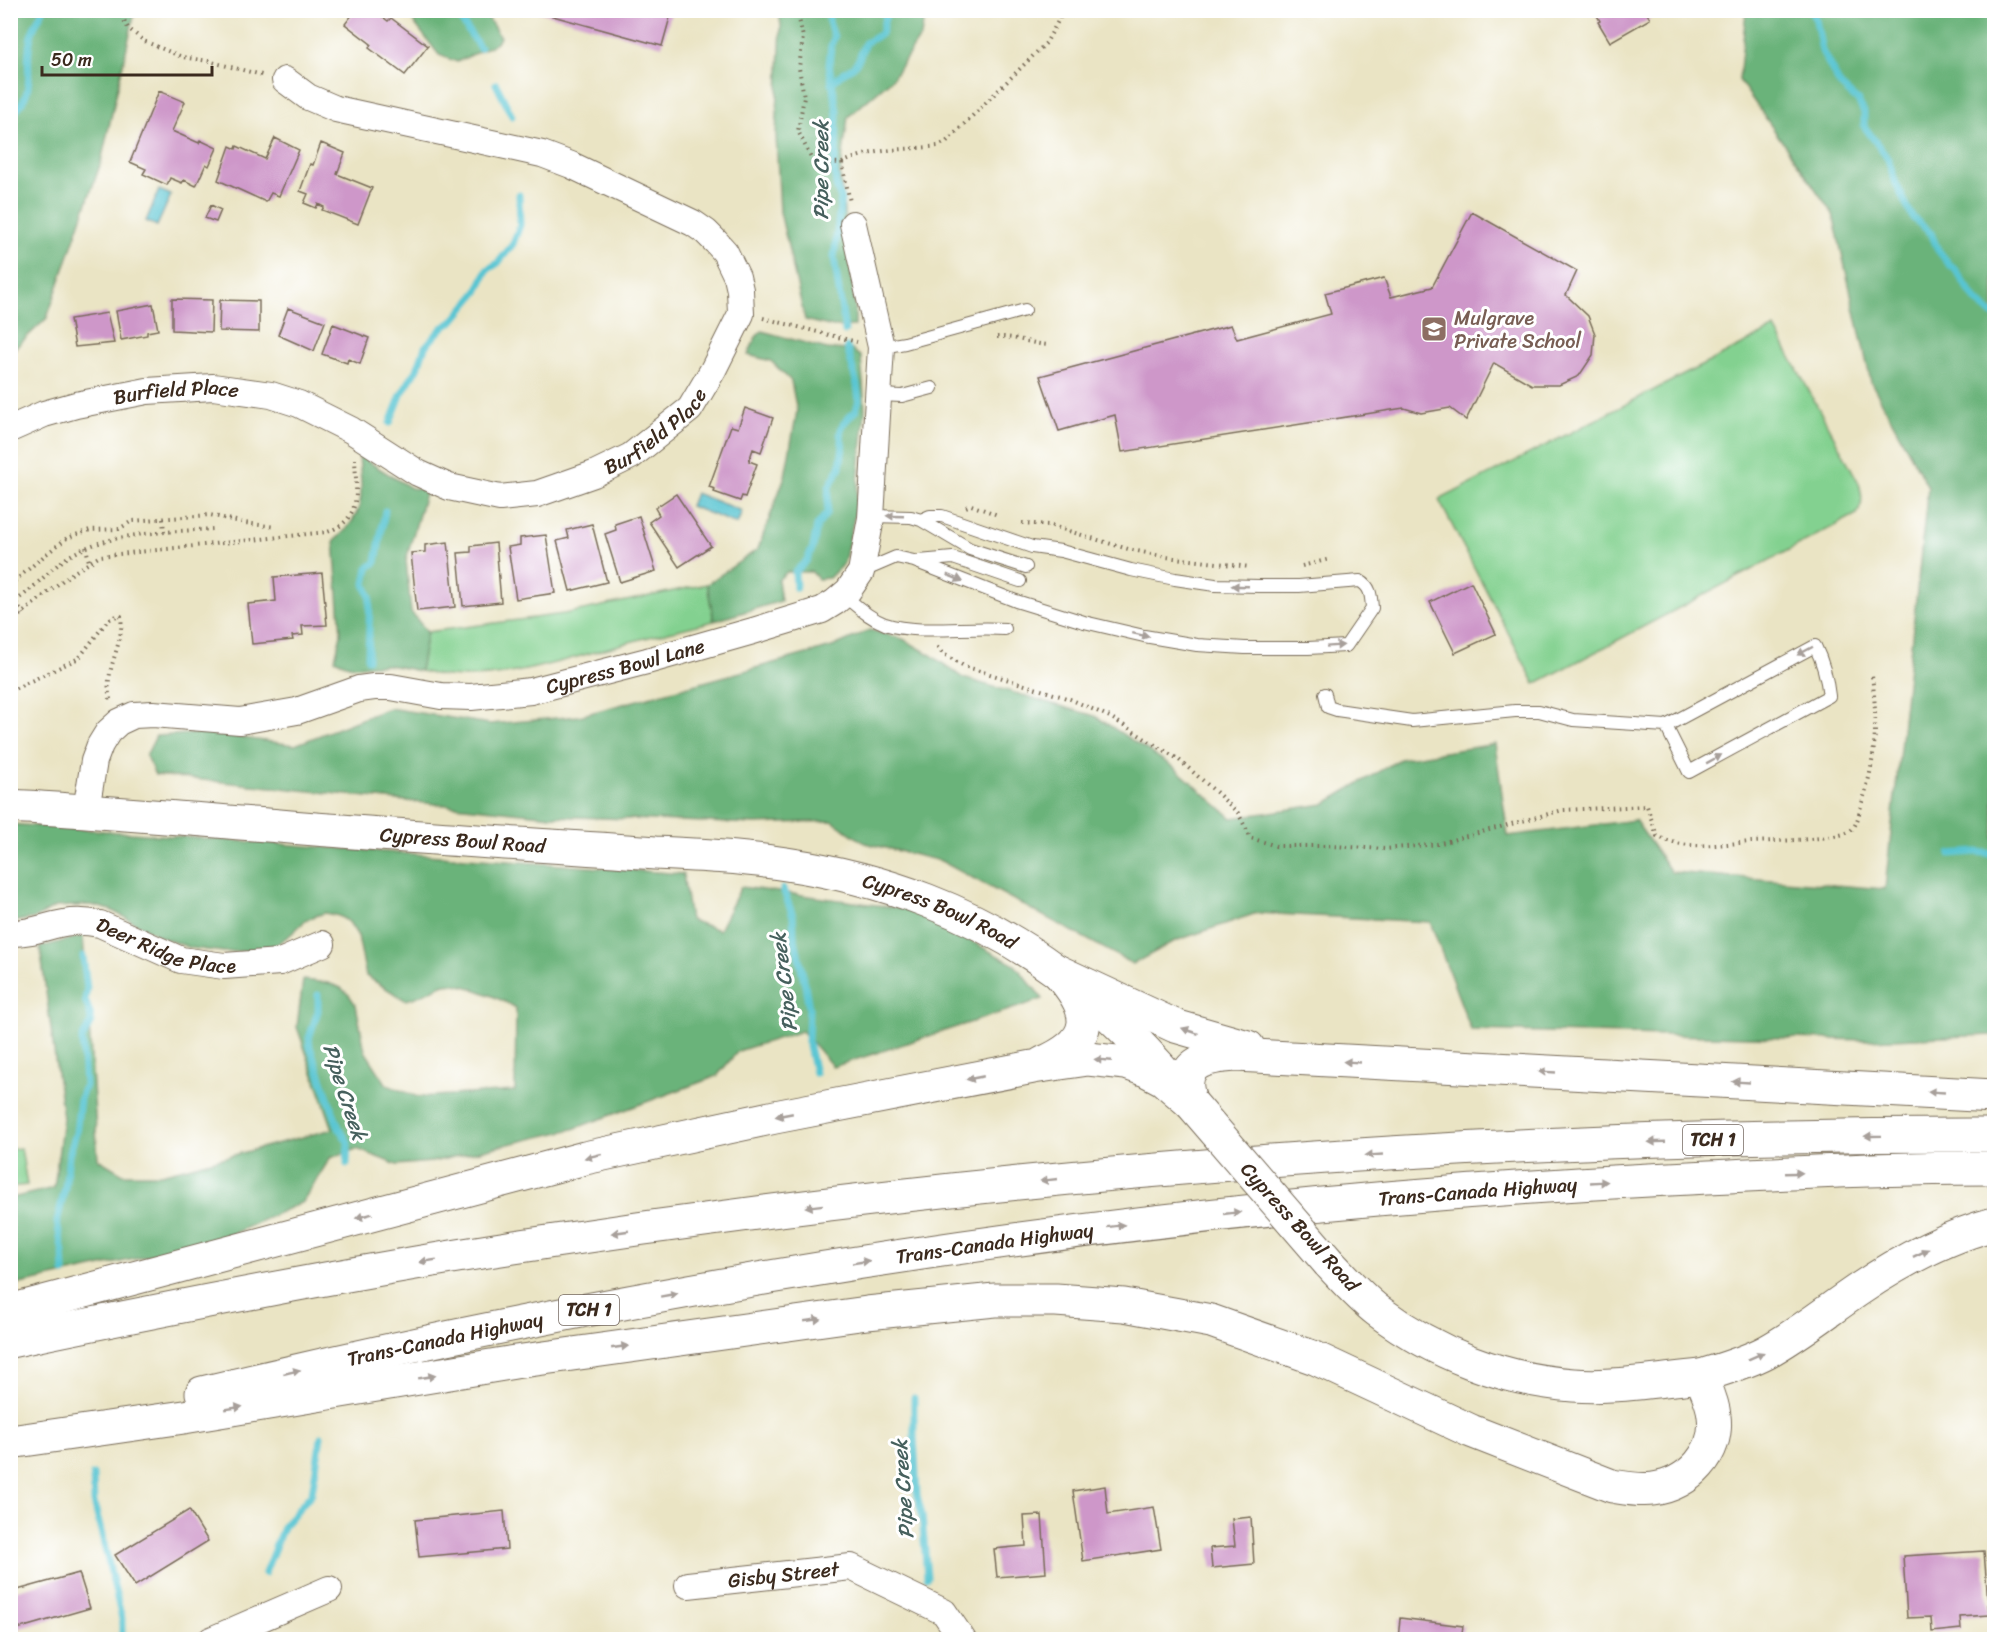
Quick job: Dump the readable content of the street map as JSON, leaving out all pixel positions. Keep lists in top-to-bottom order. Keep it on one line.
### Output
{"streets":{"main road":["Cypress Bowl Road","TCH 1","Trans-Canada Highway"],"street":["Burfield Place","Cypress Bowl Lane","Deer Ridge Place","Gisby Street"]},"water":["Pipe Creek"],"places":{"school or university":["Mulgrave Private School"]},"scale_bar":"50 m"}
